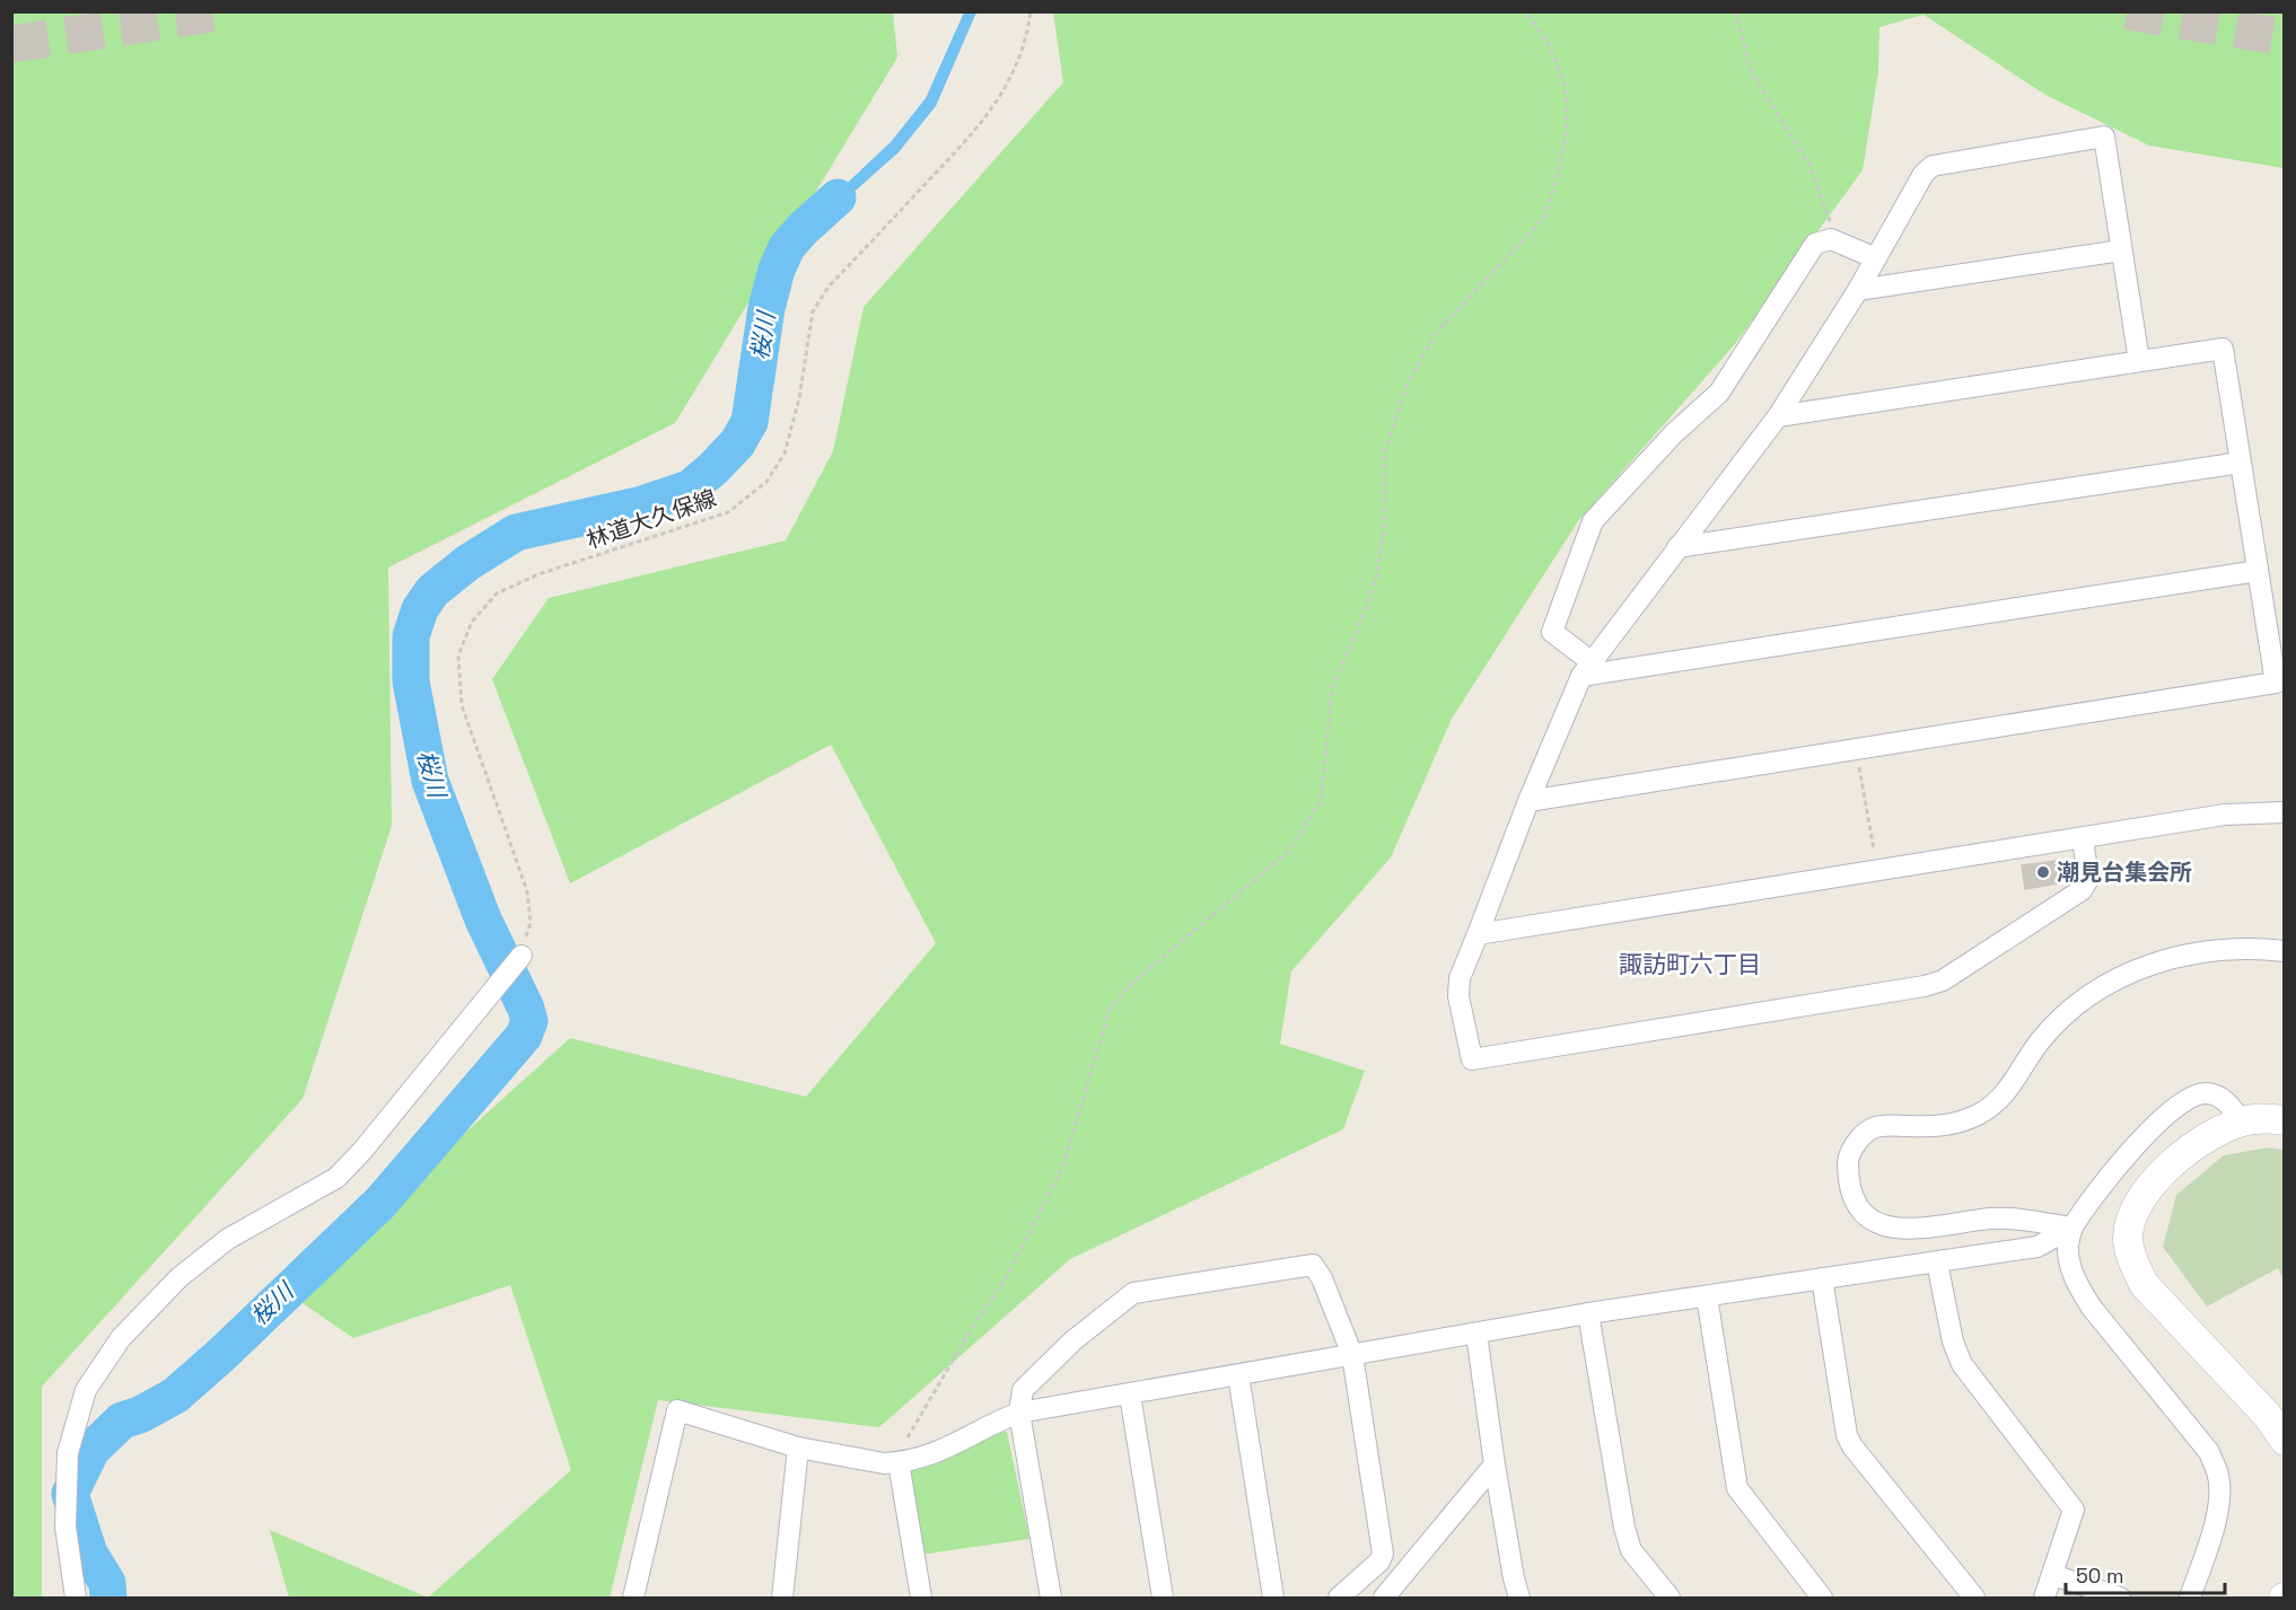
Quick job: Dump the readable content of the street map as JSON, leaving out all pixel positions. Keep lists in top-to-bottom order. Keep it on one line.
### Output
{"streets":{"path":["林道大久保線"]},"districts":["諏訪町六丁目"],"water":["桜川"],"places":["潮見台集会所"],"scale_bar":"50 m"}
